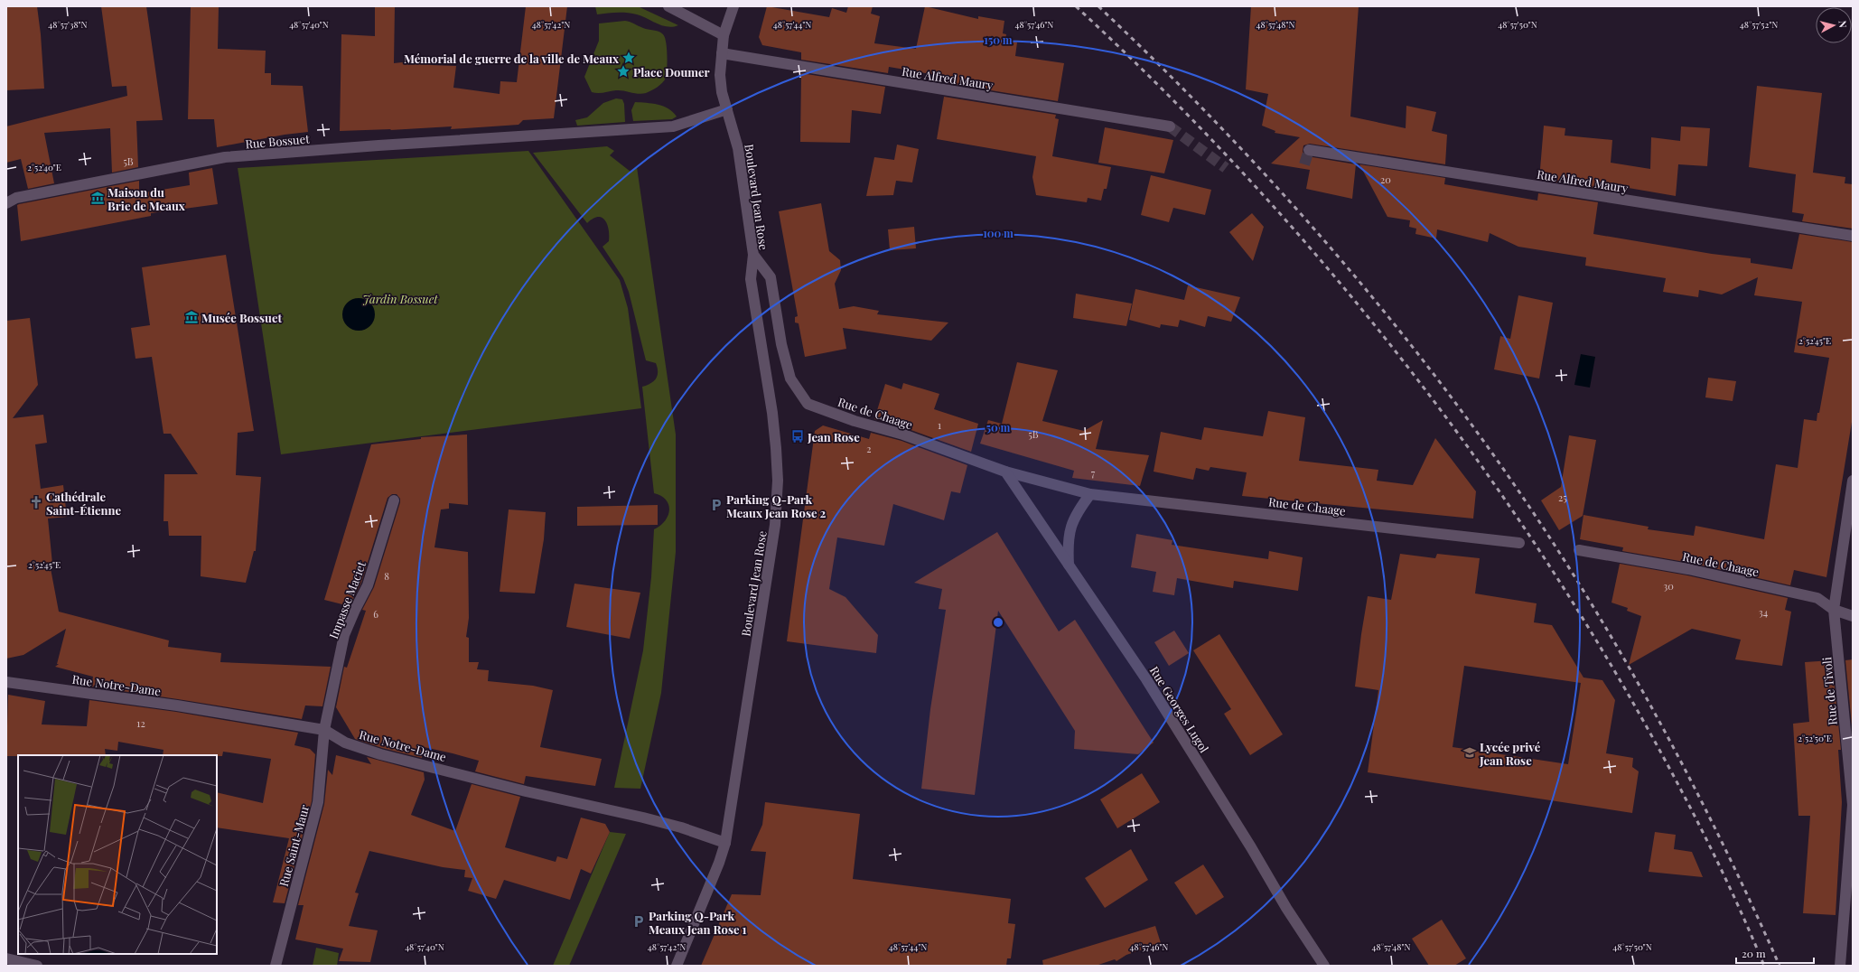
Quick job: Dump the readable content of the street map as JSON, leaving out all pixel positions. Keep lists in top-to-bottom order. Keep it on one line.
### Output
{"streets":{"street":["Rue Alfred Maury","Rue Bossuet","Boulevard Jean Rose","Rue de Chaage","Impasse Maciet","Rue Notre-Dame","Rue de Tivoli","Rue Georges Lugol","Rue Saint-Maur"]},"crossings":[["Rue Alfred Maury","Boulevard Jean Rose"],["Rue Bossuet","Boulevard Jean Rose"],["Boulevard Jean Rose","Rue de Chaage"],["Boulevard Jean Rose","Rue Notre-Dame"],["Rue de Chaage","Rue de Tivoli"],["Rue de Chaage","Rue Georges Lugol"],["Impasse Maciet","Rue Notre-Dame"],["Impasse Maciet","Rue Saint-Maur"],["Rue Notre-Dame","Rue Saint-Maur"]],"parks":["Jardin Bossuet"],"places":{"place":["Mémorial de guerre de la ville de Meaux","Place Doumer"],"museum":["Maison du Brie de Meaux","Musée Bossuet"],"bus stop":["Jean Rose"],"church":["Cathédrale Saint-Étienne"],"parking":["Parking Q-Park Meaux Jean Rose 2","Parking Q-Park Meaux Jean Rose 1"],"school or university":["Lycée privé Jean Rose"]},"house_numbers":["5B","20","1","5B","2","7","25","8","30","34","6","12"],"scale_bar":"20 m","north":"right","coordinates":["48°57'46\"N","48°57'48\"N","48°57'50\"N","48°57'38\"N","48°57'40\"N","48°57'42\"N","48°57'44\"N","48°57'52\"N","2°52'40\"E","2°52'45\"E","2°52'50\"E"],"rings":["150 m","100 m","50 m"]}
